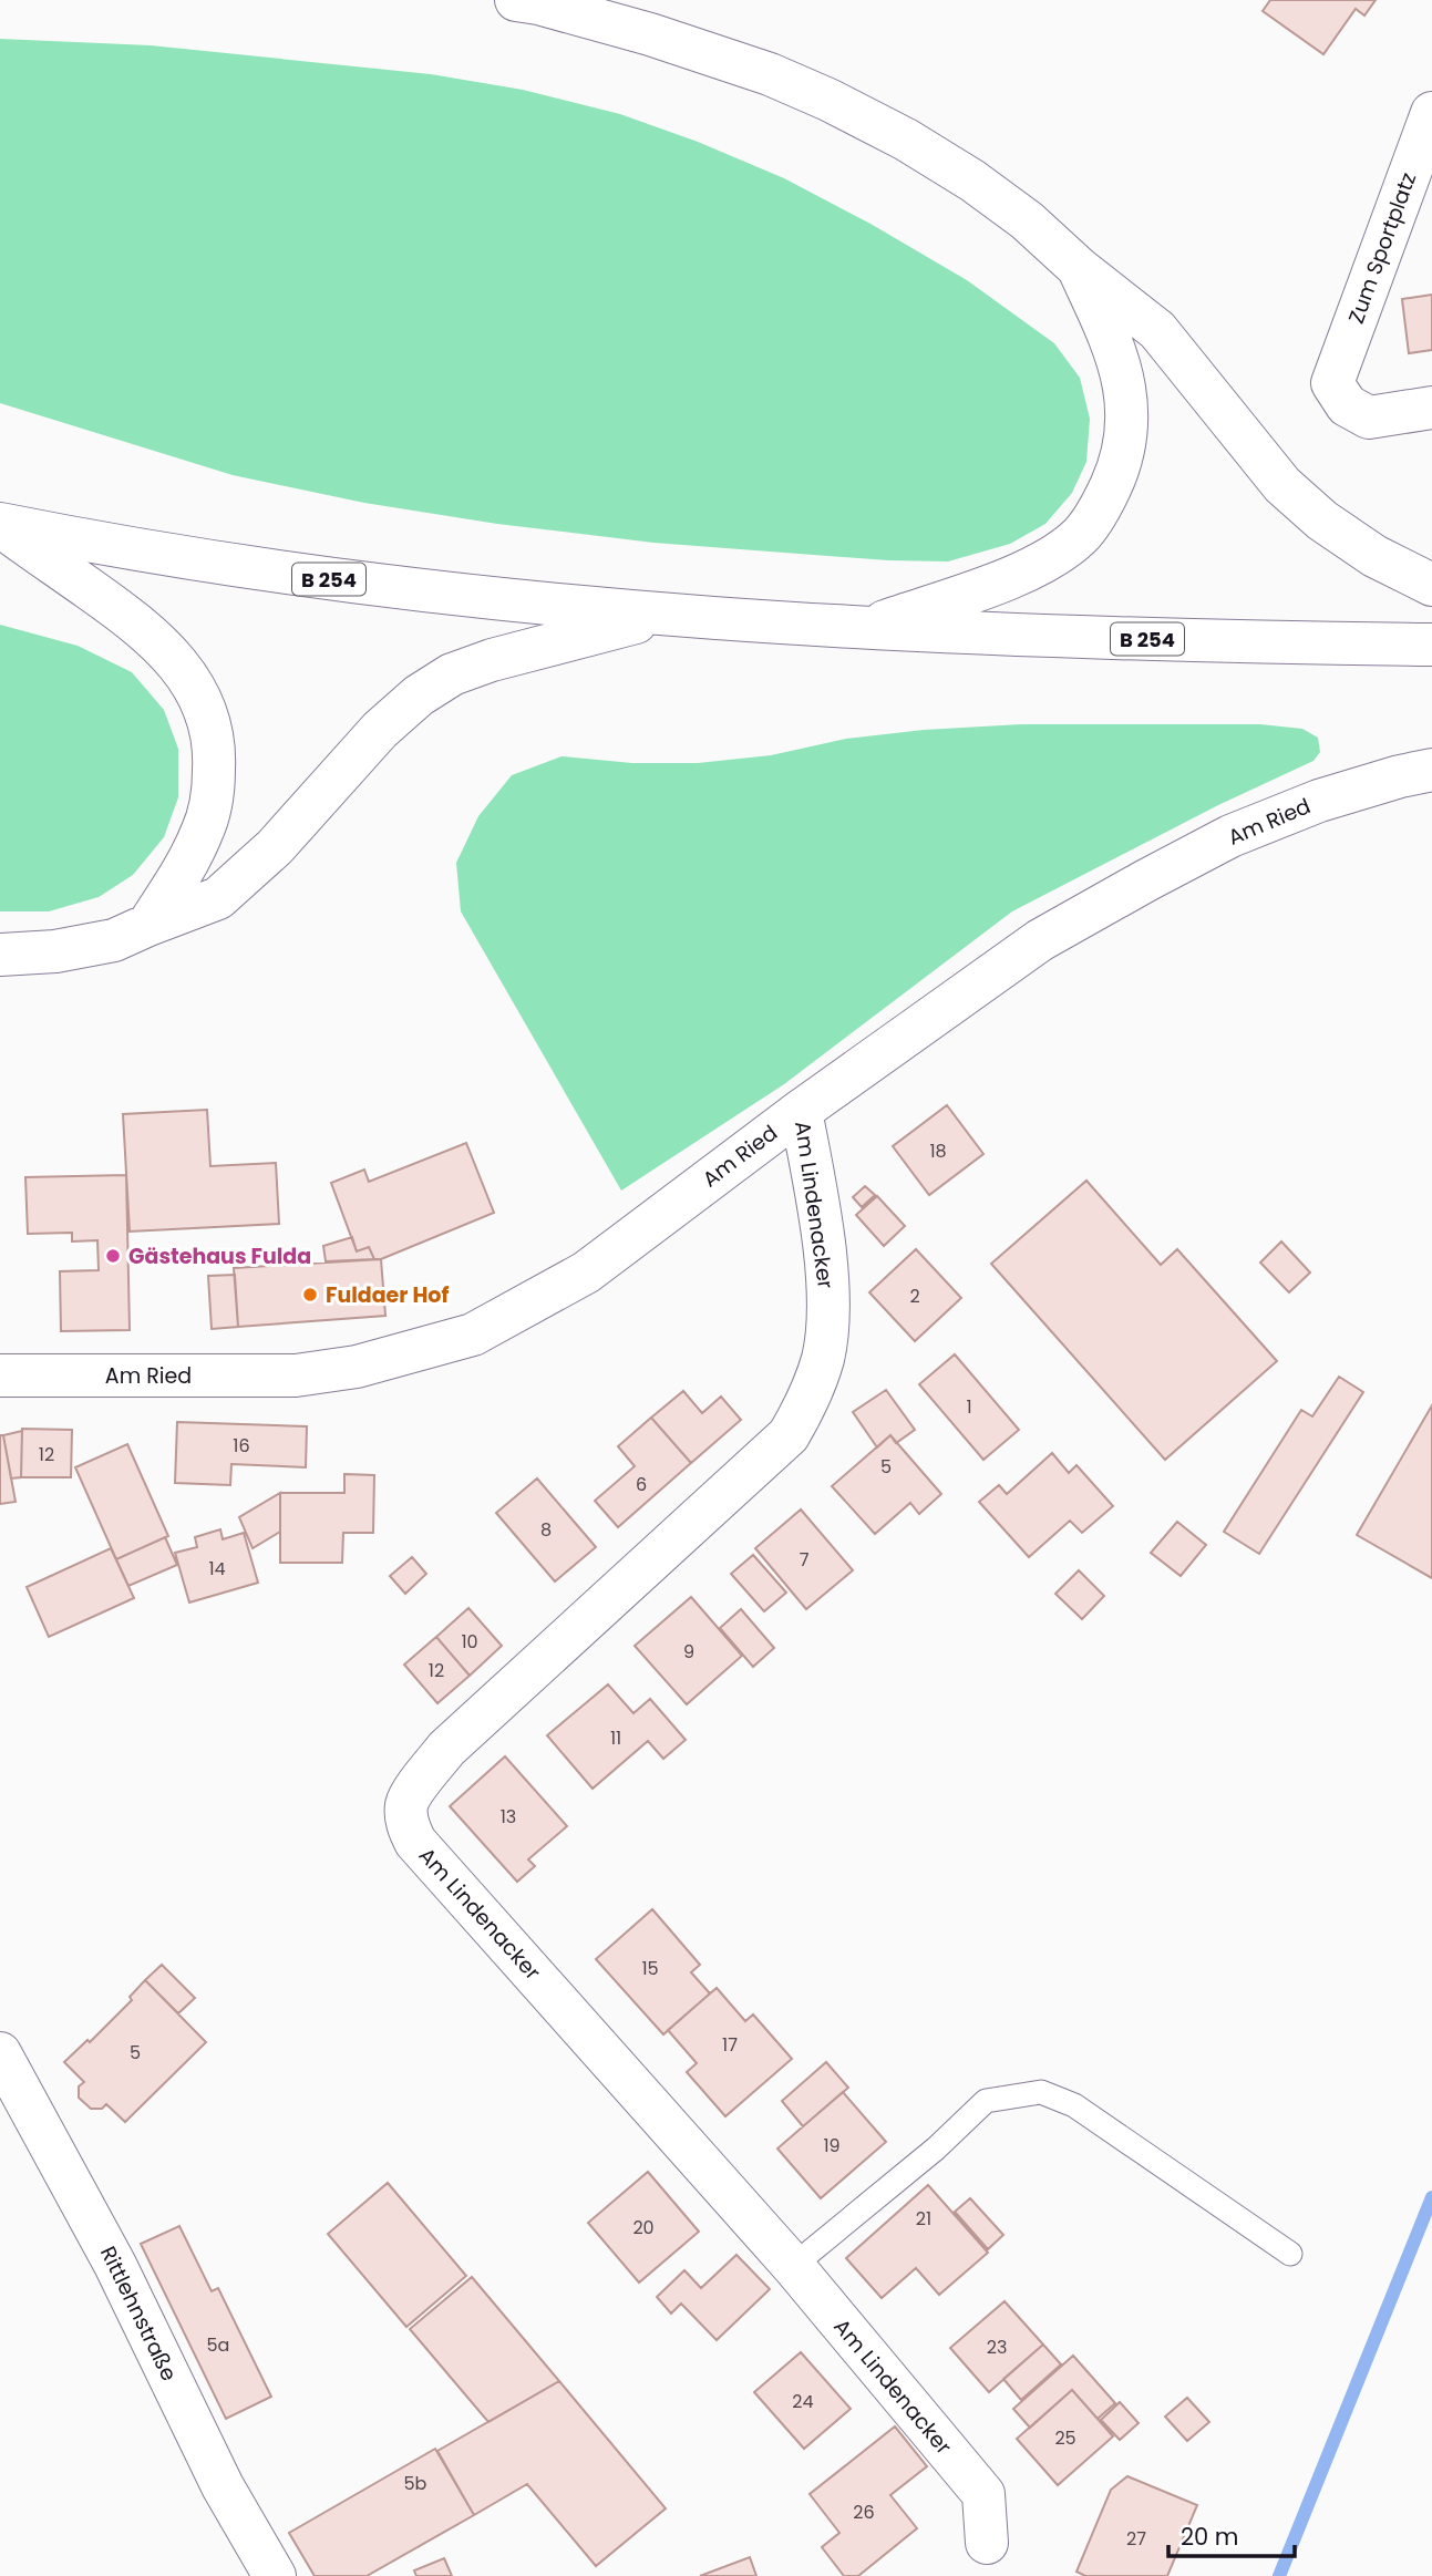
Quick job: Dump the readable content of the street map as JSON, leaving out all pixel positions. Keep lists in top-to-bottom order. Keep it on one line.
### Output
{"streets":{"main road":["Zum Sportplatz","B 254","Am Ried","Am Lindenacker","Rittlehnstraße"]},"crossings":[["Am Ried","Am Lindenacker"]],"places":["Gästehaus Fulda","Fuldaer Hof"],"house_numbers":["18","2","1","16","12","5","6","8","7","14","10","9","12","11","13","15","17","5","19","21","20","5a","23","24","25","5b","26","27"],"scale_bar":"20 m"}
